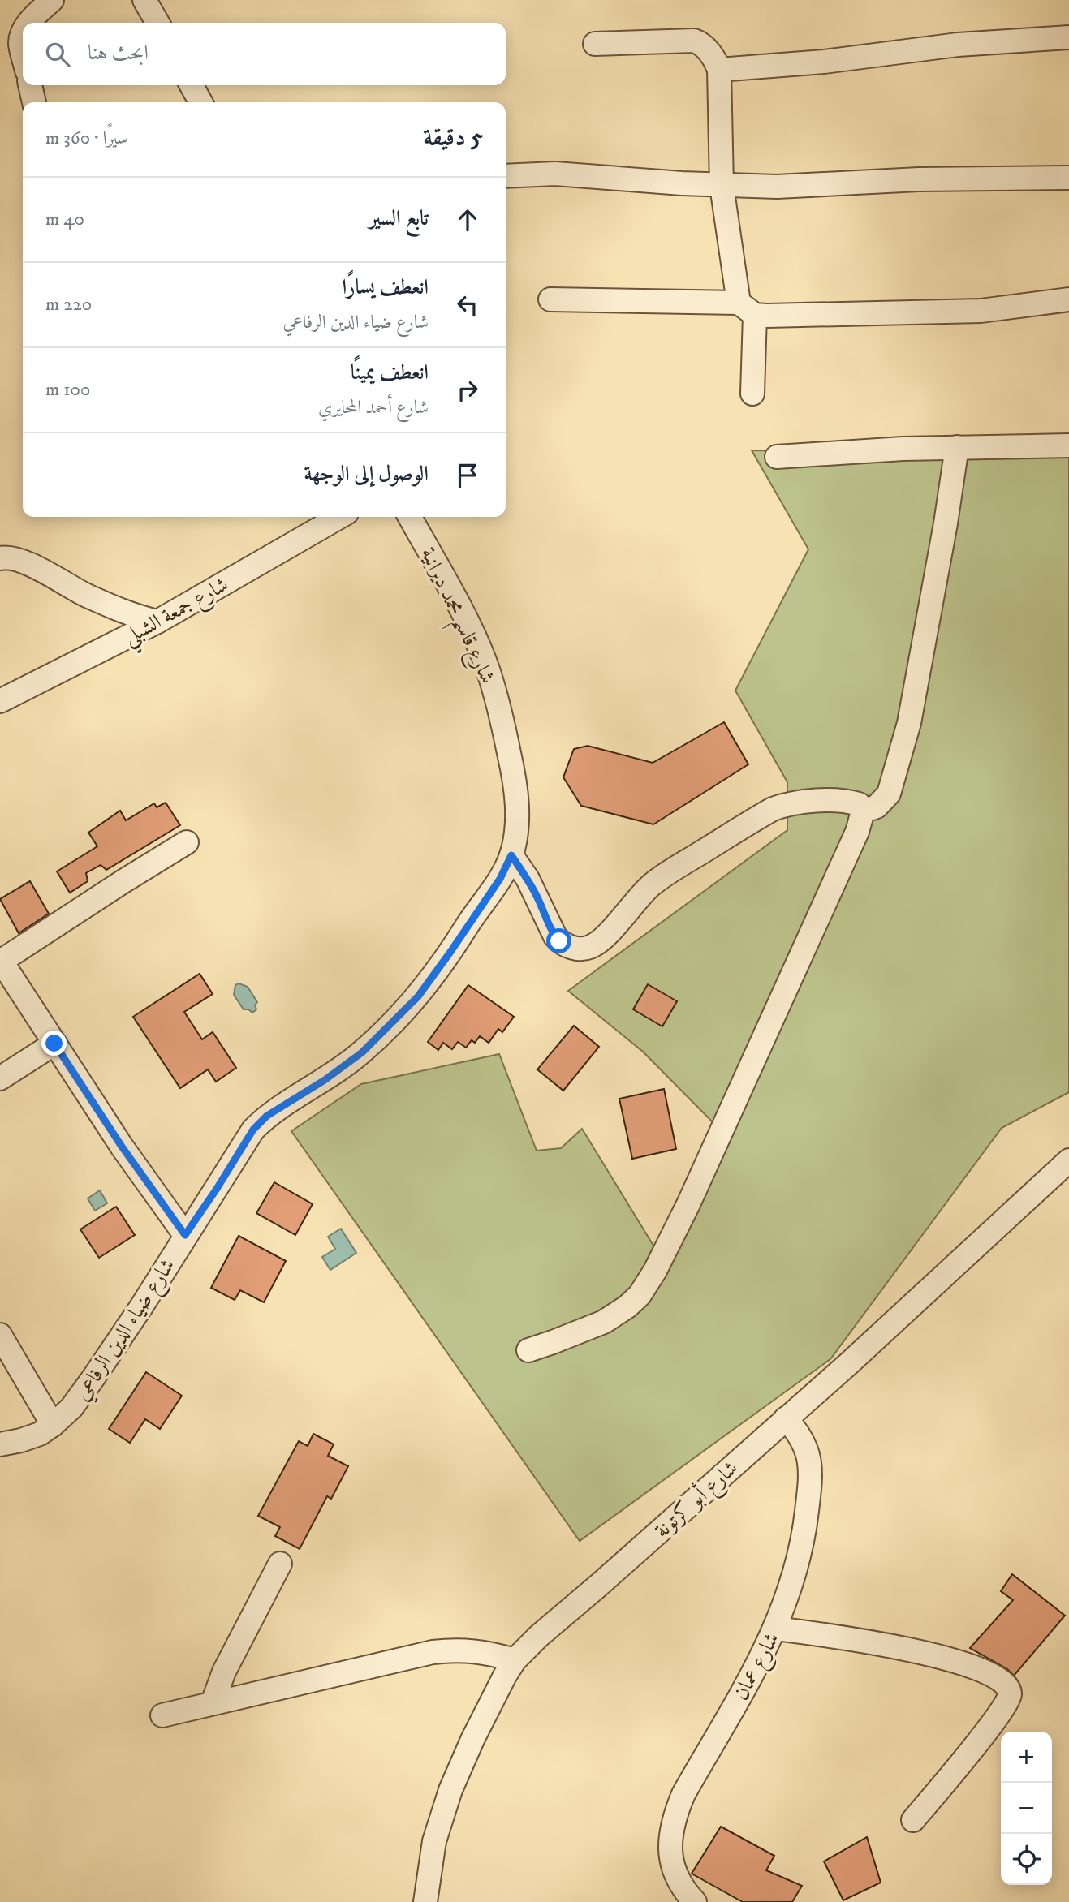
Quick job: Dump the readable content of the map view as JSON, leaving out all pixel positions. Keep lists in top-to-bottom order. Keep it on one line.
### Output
{"streets":{"street":["شارع جمعة الشبلي","شارع قاسم محمد ديرانية","شارع ضياء الدين الرفاعي","شارع أبو كرتونة","شارع عمان"]},"crossings":[["شارع قاسم محمد ديرانية","شارع ضياء الدين الرفاعي"],["شارع أبو كرتونة","شارع عمان"]],"page":{"search":"ابحث هنا","heading":["5 دقيقة","سيرًا · 360 m"],"list":[["تابع السير","40 m"],["انعطف يسارًا","شارع ضياء الدين الرفاعي","220 m"],["انعطف يمينًا","شارع أحمد المحايري","100 m"],"الوصول إلى الوجهة"],"map_buttons":["+","−"]}}
